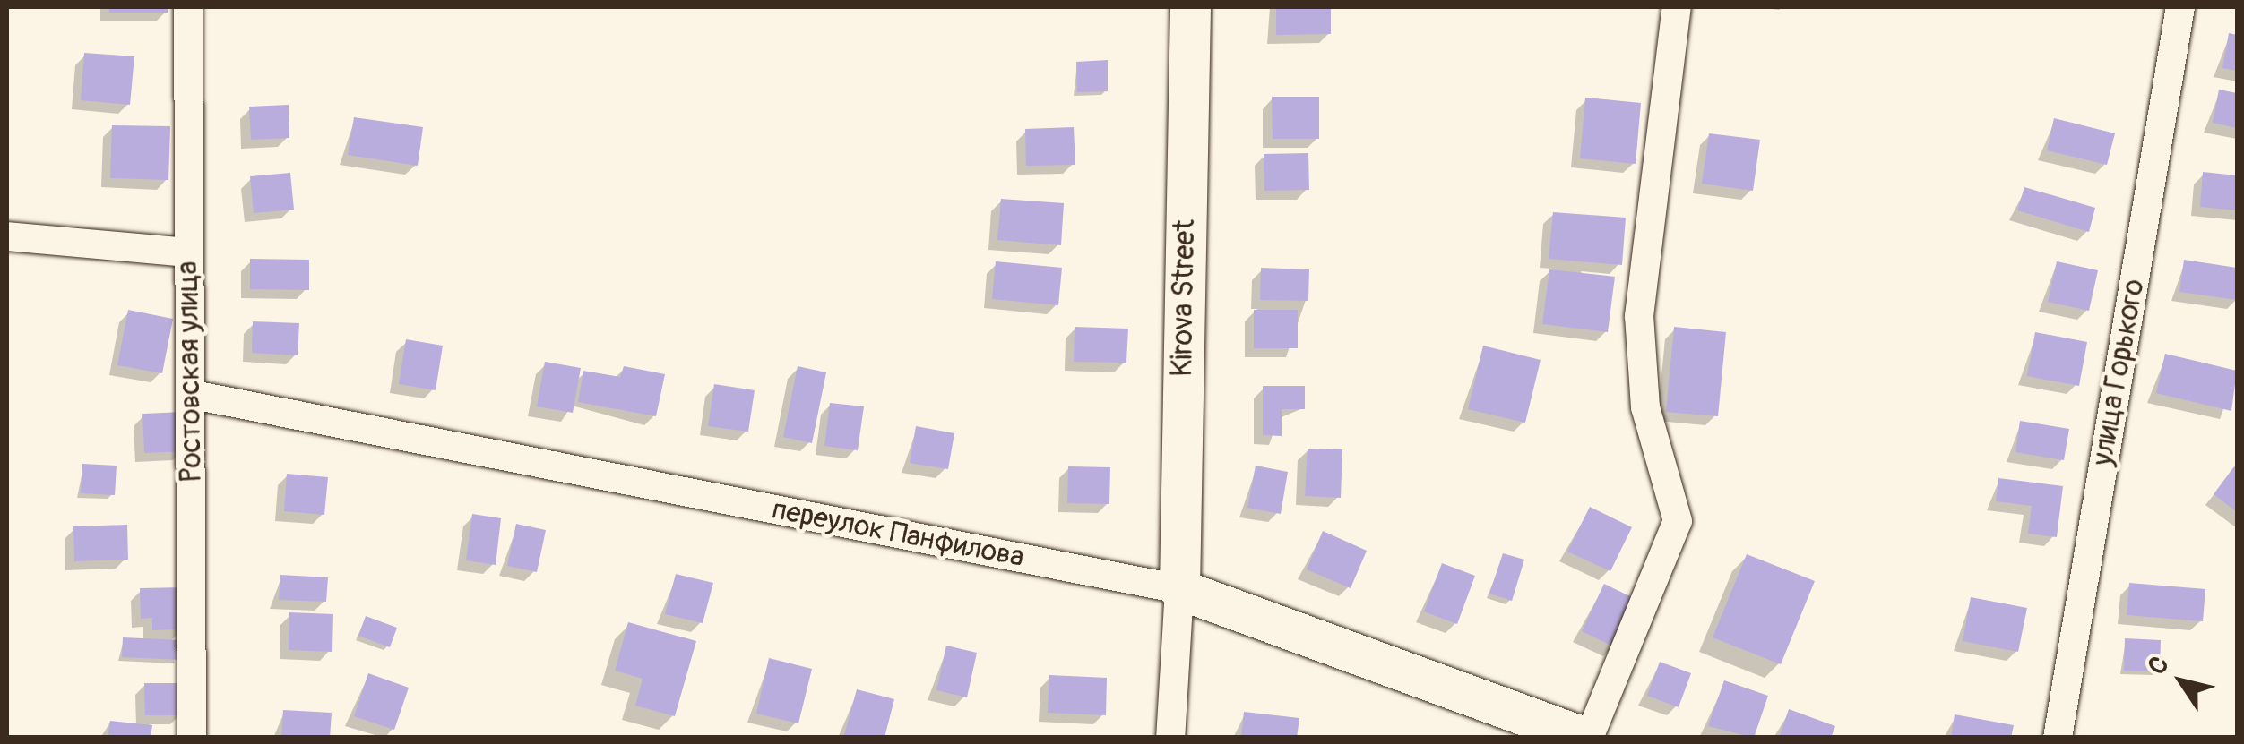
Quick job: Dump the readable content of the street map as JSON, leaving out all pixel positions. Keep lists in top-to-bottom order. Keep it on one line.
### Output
{"streets":{"street":["Kirova Street","Ростовская улица","улица Горького","переулок Панфилова"]},"crossings":[["Kirova Street","переулок Панфилова"],["Ростовская улица","переулок Панфилова"]],"north":"top left"}
